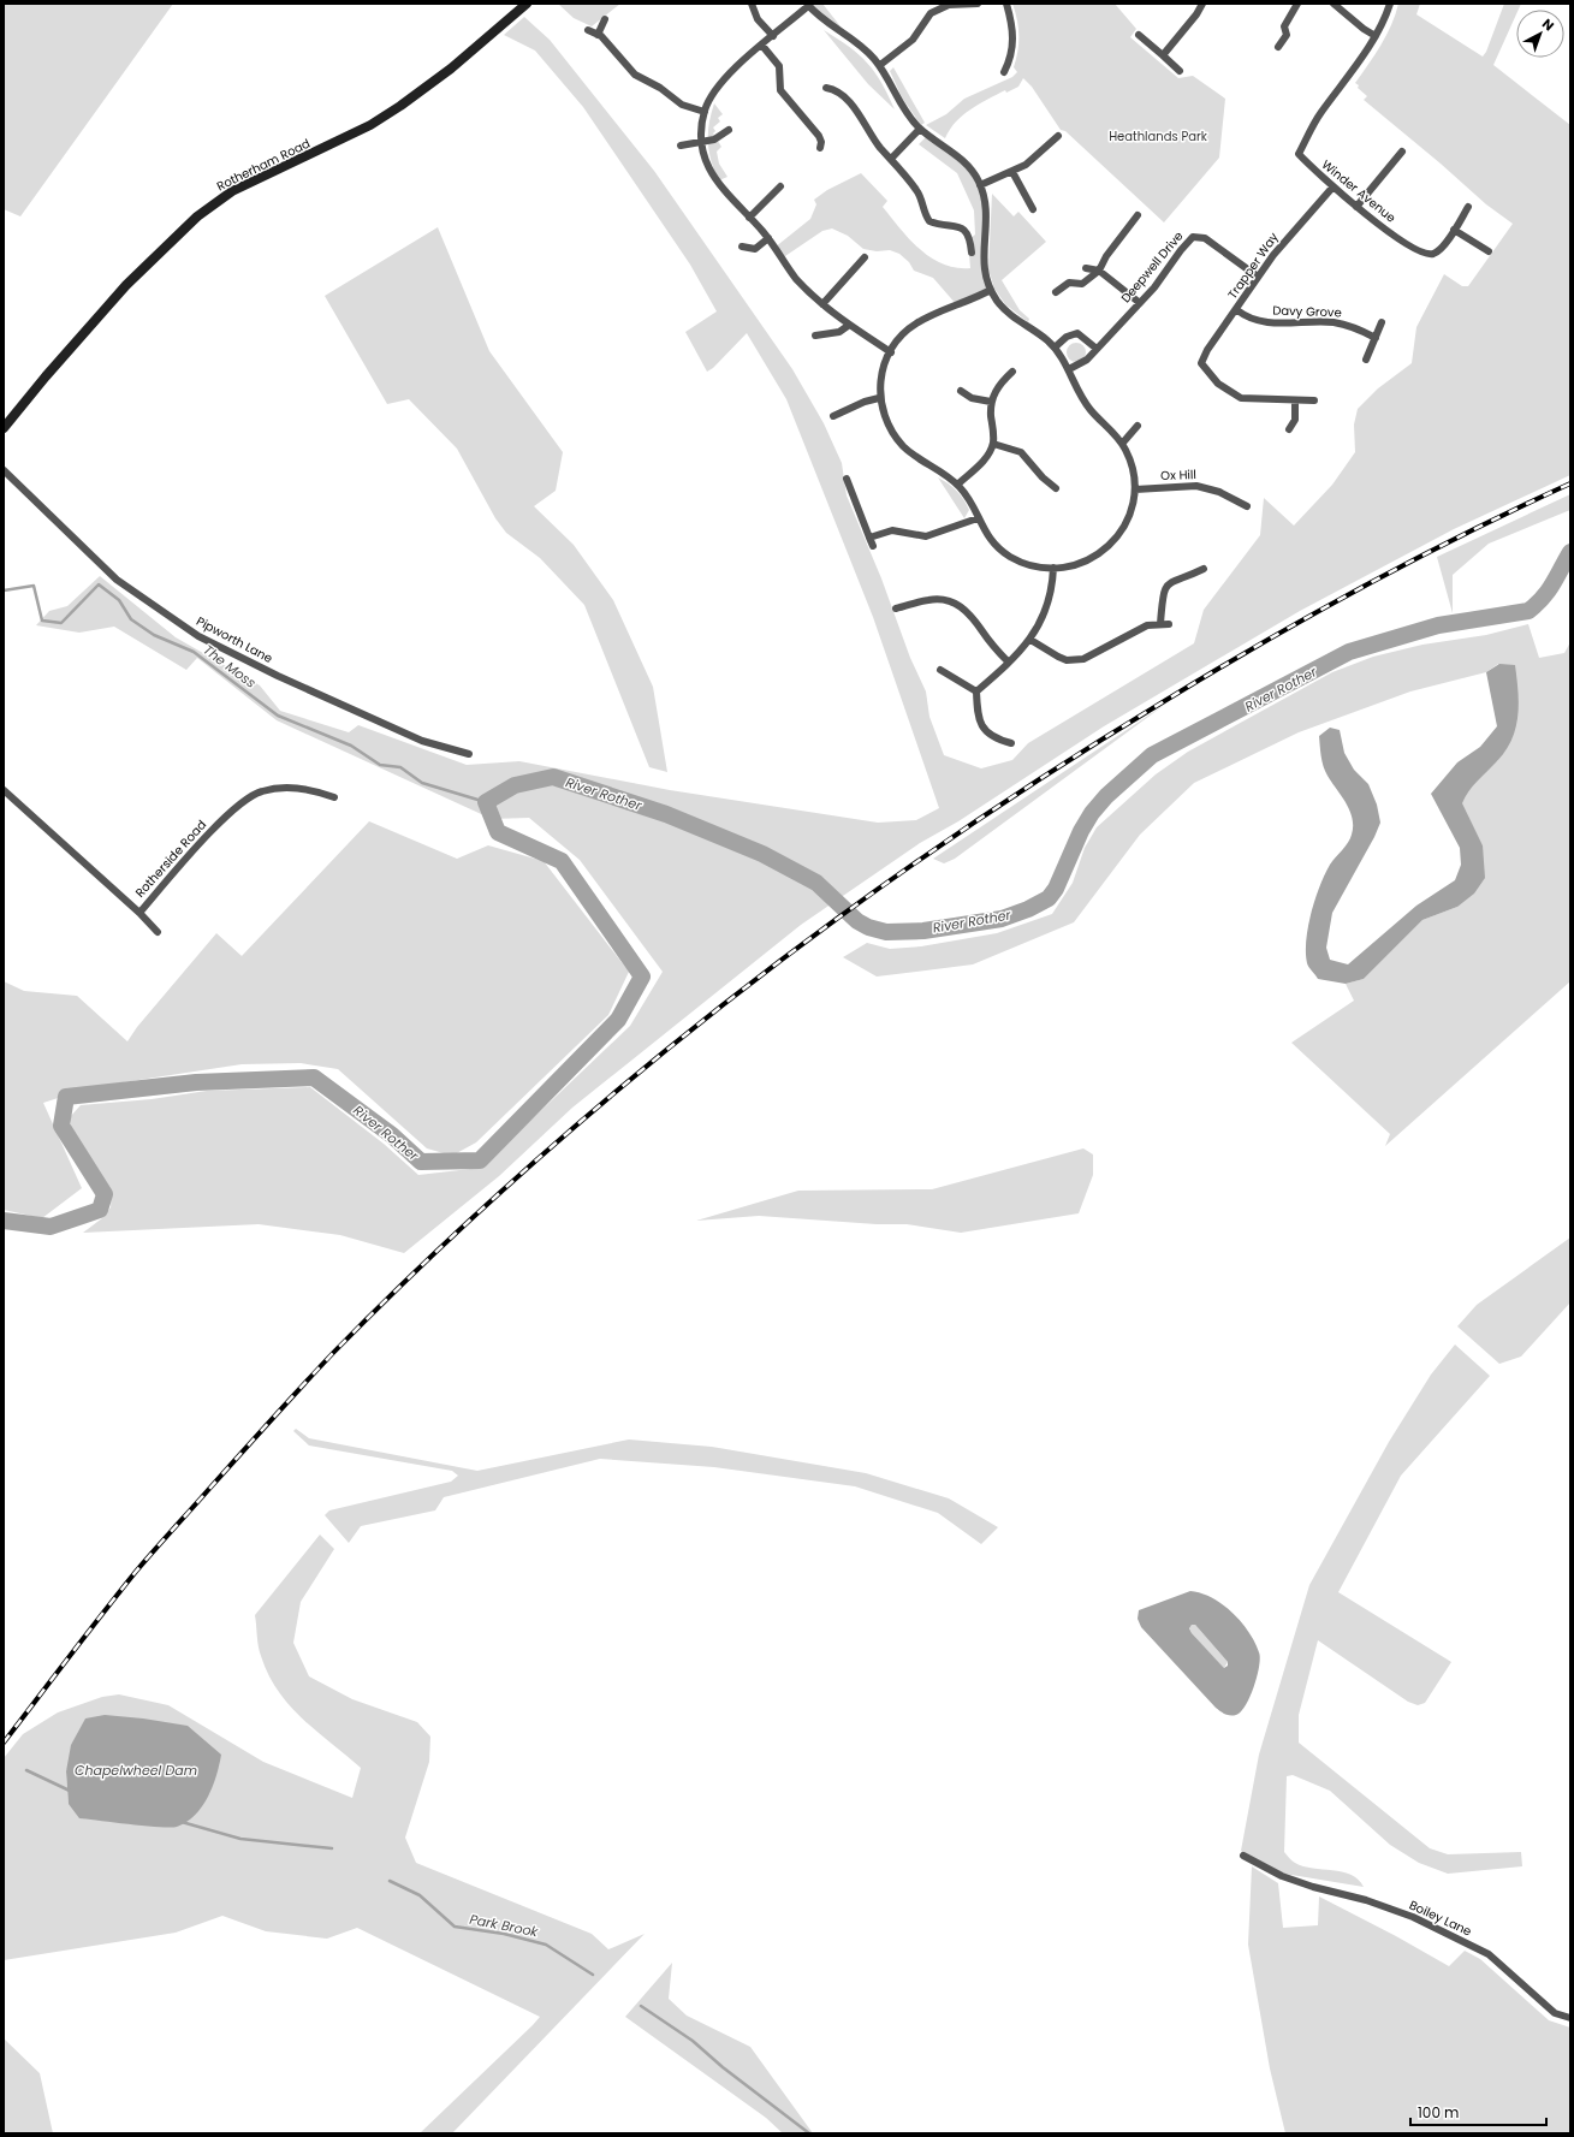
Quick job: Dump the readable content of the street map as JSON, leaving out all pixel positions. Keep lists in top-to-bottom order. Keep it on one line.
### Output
{"streets":{"main road":["Rotherham Road"],"street":["Winder Avenue","Trapper Way","Deepwell Drive","Davy Grove","Ox Hill","Pipworth Lane","Rotherside Road","Boiley Lane"]},"crossings":[["Winder Avenue","Trapper Way"],["Trapper Way","Deepwell Drive"],["Trapper Way","Davy Grove"]],"water":["The Moss","River Rother","Chapelwheel Dam","Park Brook"],"parks":["Heathlands Park"],"scale_bar":"100 m","north":"top right"}
